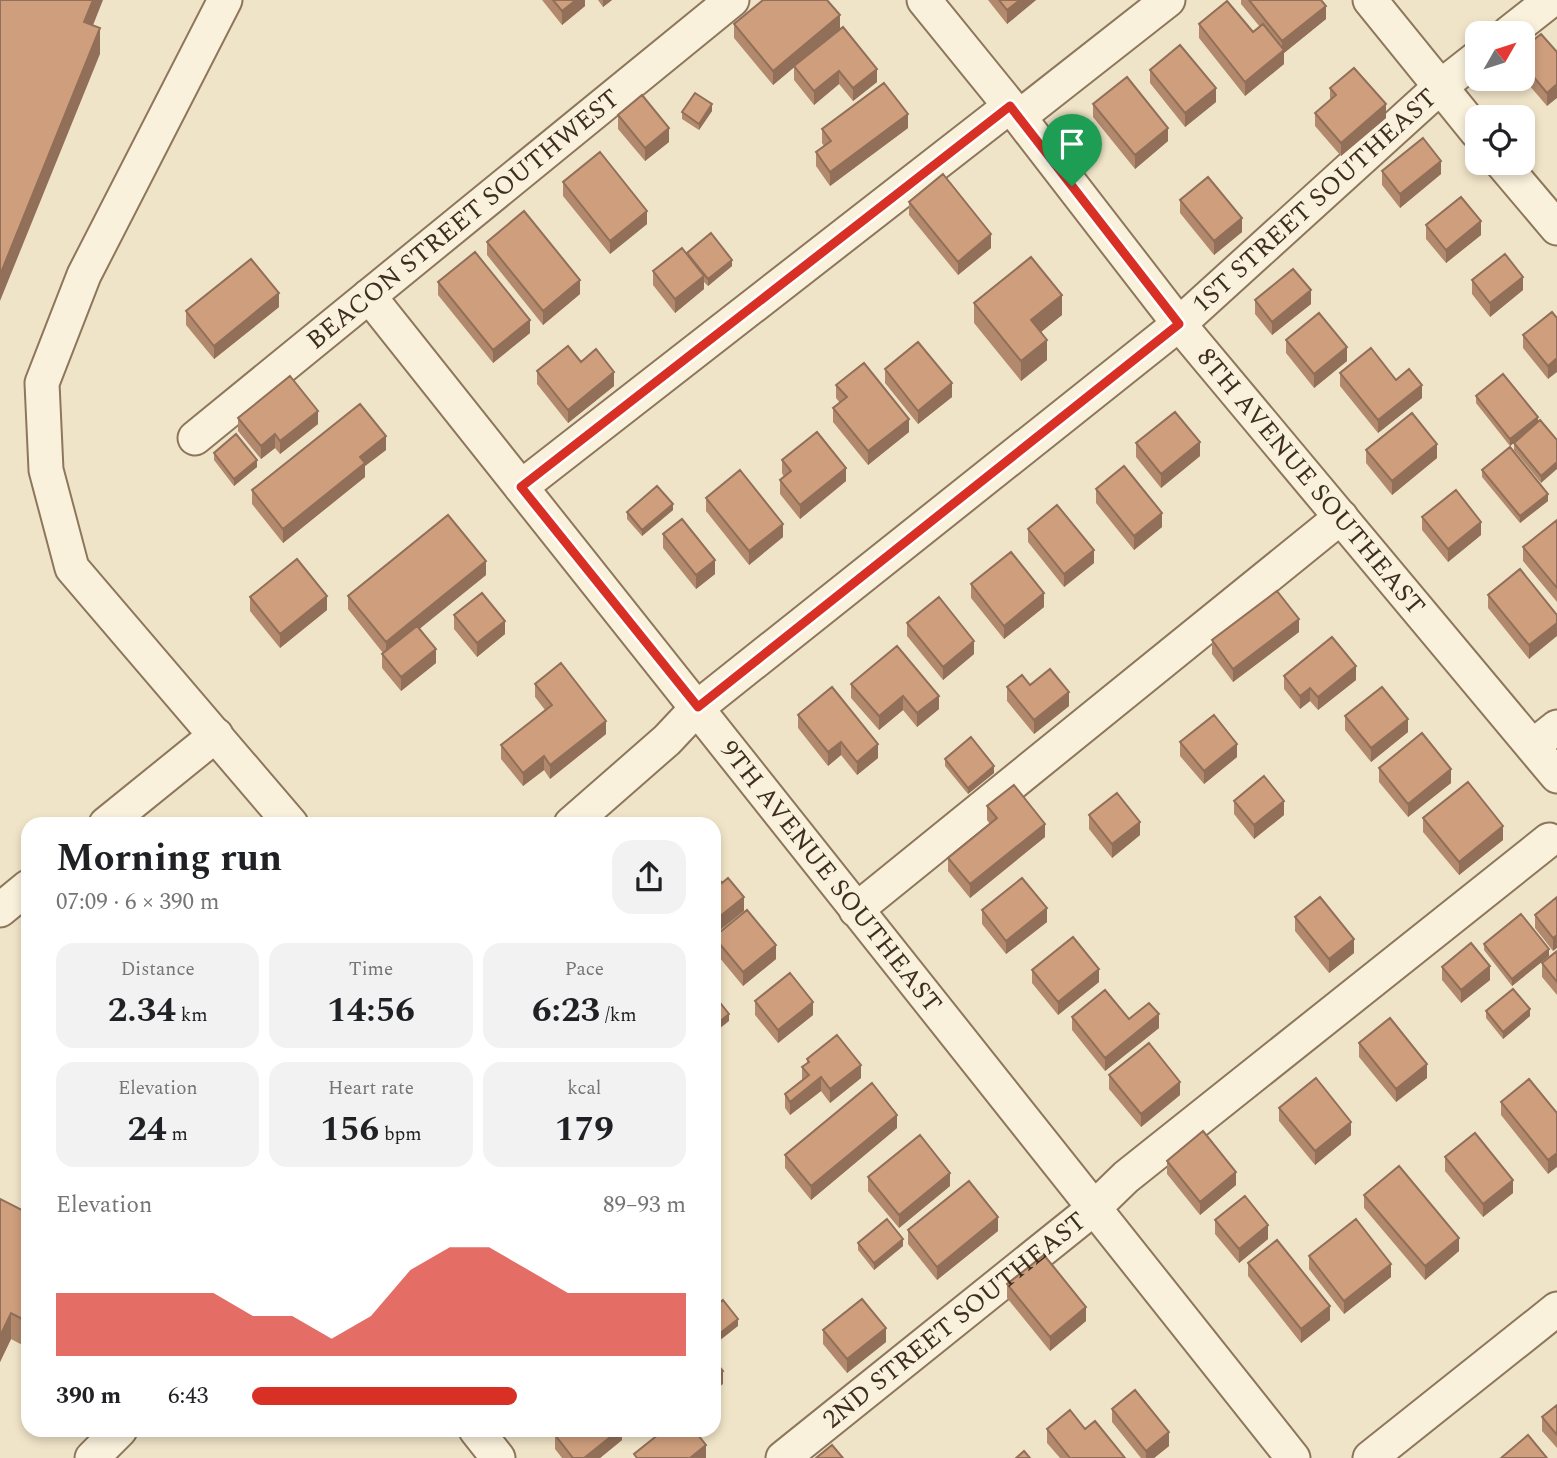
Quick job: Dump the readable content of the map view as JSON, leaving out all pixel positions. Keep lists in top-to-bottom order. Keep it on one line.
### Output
{"streets":{"street":["1ST STREET SOUTHEAST","BEACON STREET SOUTHWEST","8TH AVENUE SOUTHEAST","9TH AVENUE SOUTHEAST","2ND STREET SOUTHEAST"]},"crossings":[["1ST STREET SOUTHEAST","8TH AVENUE SOUTHEAST"],["1ST STREET SOUTHEAST","9TH AVENUE SOUTHEAST"],["BEACON STREET SOUTHWEST","9TH AVENUE SOUTHEAST"],["9TH AVENUE SOUTHEAST","2ND STREET SOUTHEAST"]],"north":"top right","page":{"heading":["Morning run","07:09 · 6 × 390 m"],"stats":[["Distance","2.34 km"],["Time","14:56"],["Pace","6:23 /km"],["Elevation","24 m"],["Heart rate","156 bpm"],["kcal","179"]],"chart":["Elevation","89–93 m"],"list":[{"name":"390 m","note":"6:43"}]}}
